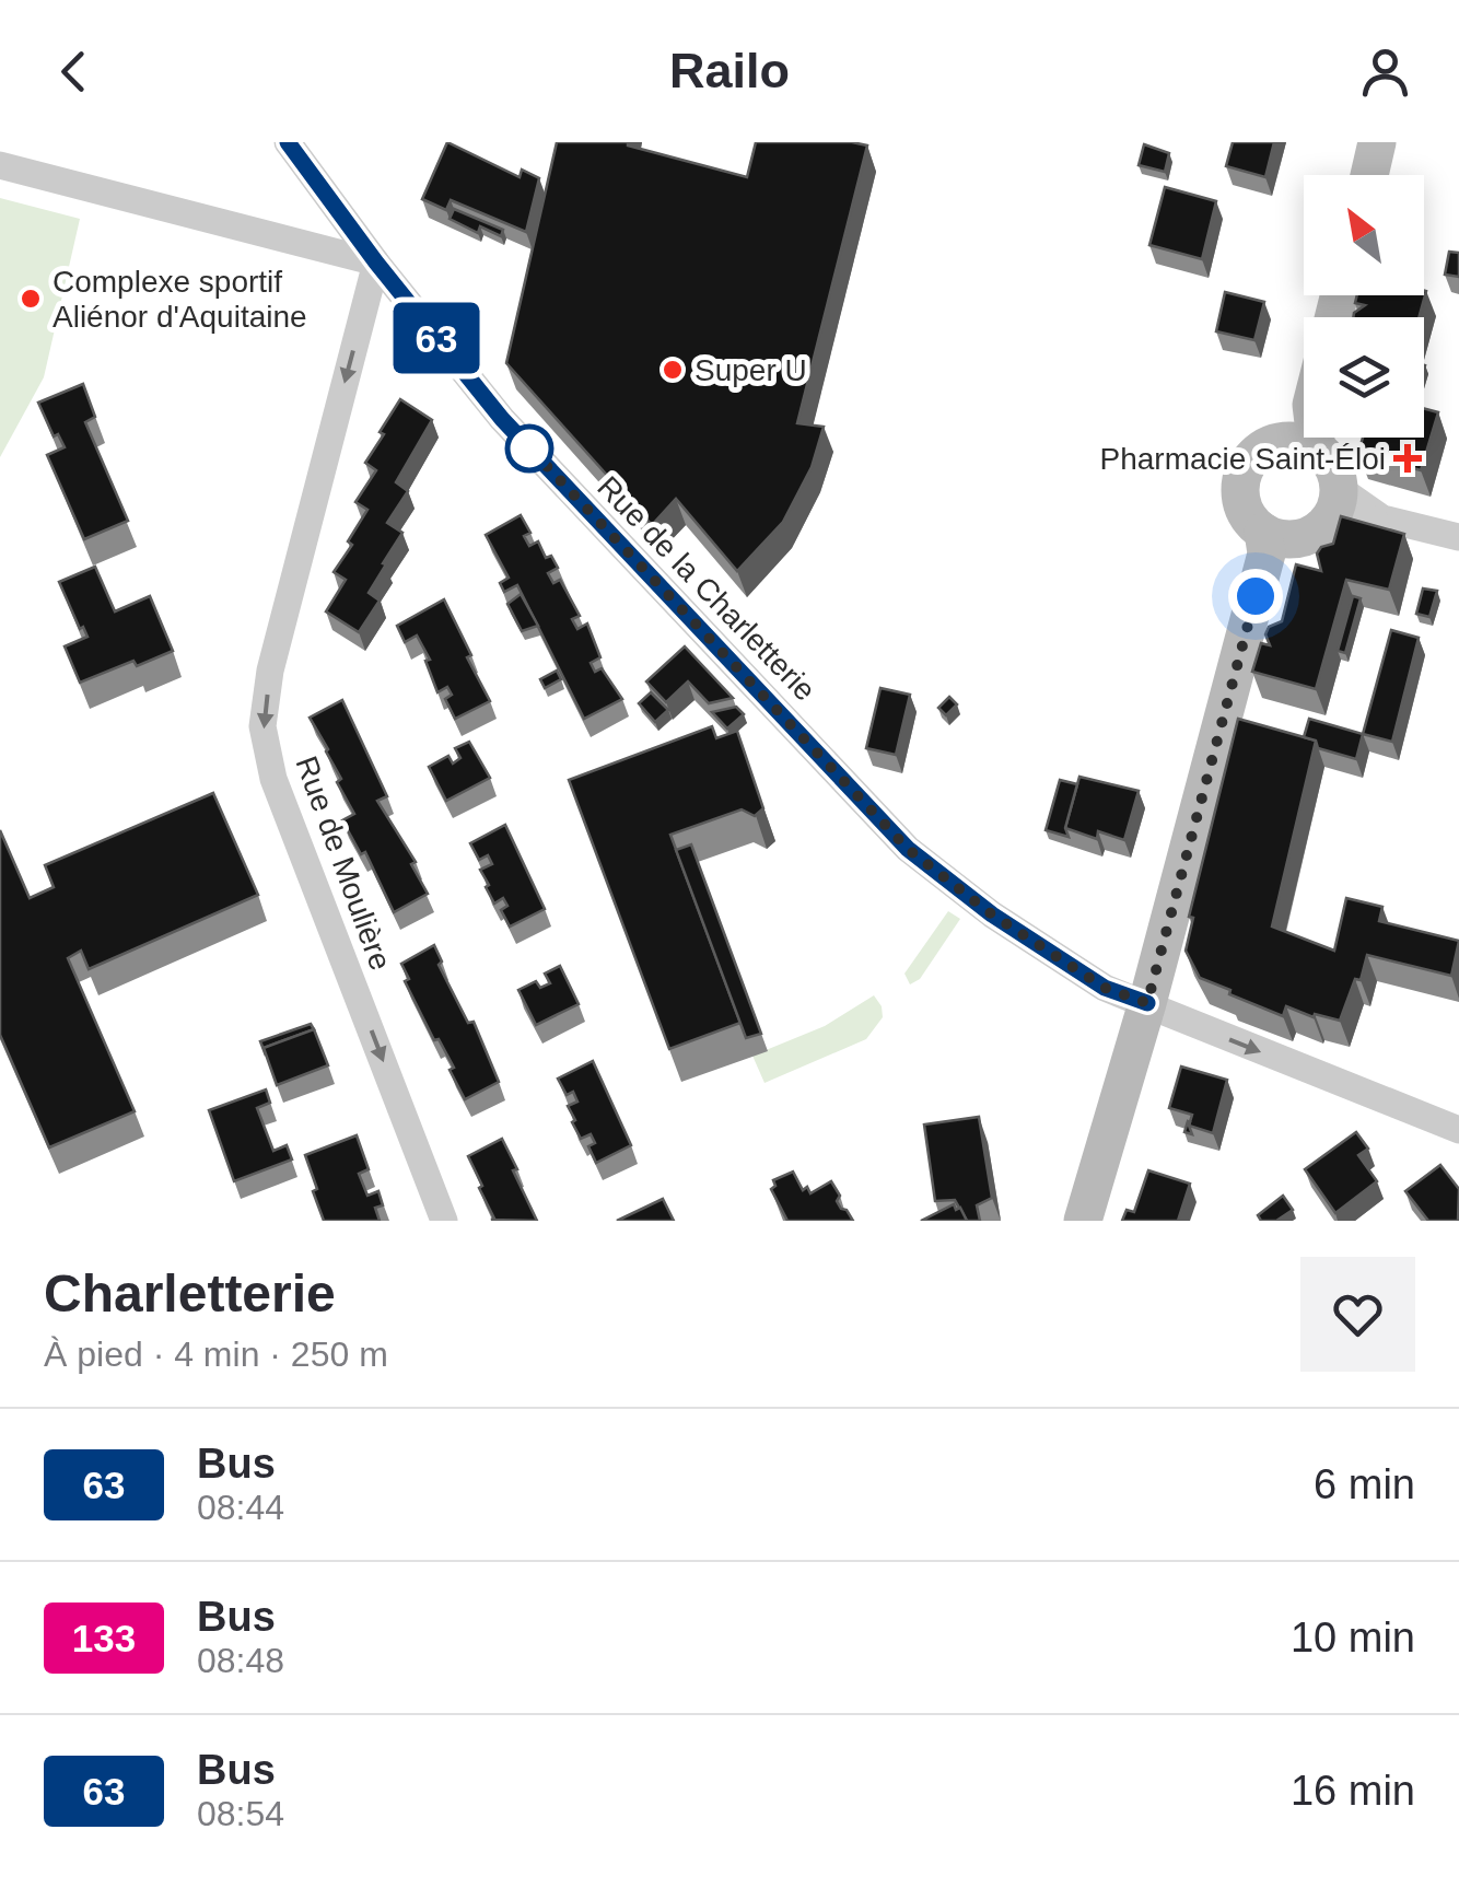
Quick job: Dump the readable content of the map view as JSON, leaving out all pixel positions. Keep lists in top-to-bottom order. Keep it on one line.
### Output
{"streets":{"street":["Rue de la Charletterie","Rue de Moulière"]},"crossings":[["Rue de la Charletterie","Rue de Moulière"]],"one_way":["Rue de Moulière"],"places":{"other":["Complexe sportif Aliénor d'Aquitaine","Super U"],"health":["Pharmacie Saint-Éloi"]},"lines":["bus line 63"],"north":"top left","page":{"header":"Railo","on_map":"63","heading":["Charletterie","À pied · 4 min · 250 m"],"list":[{"mark":"63","name":"Bus","note":"08:44","value":"6 min"},{"mark":"133","name":"Bus","note":"08:48","value":"10 min"},{"mark":"63","name":"Bus","note":"08:54","value":"16 min"}]}}
